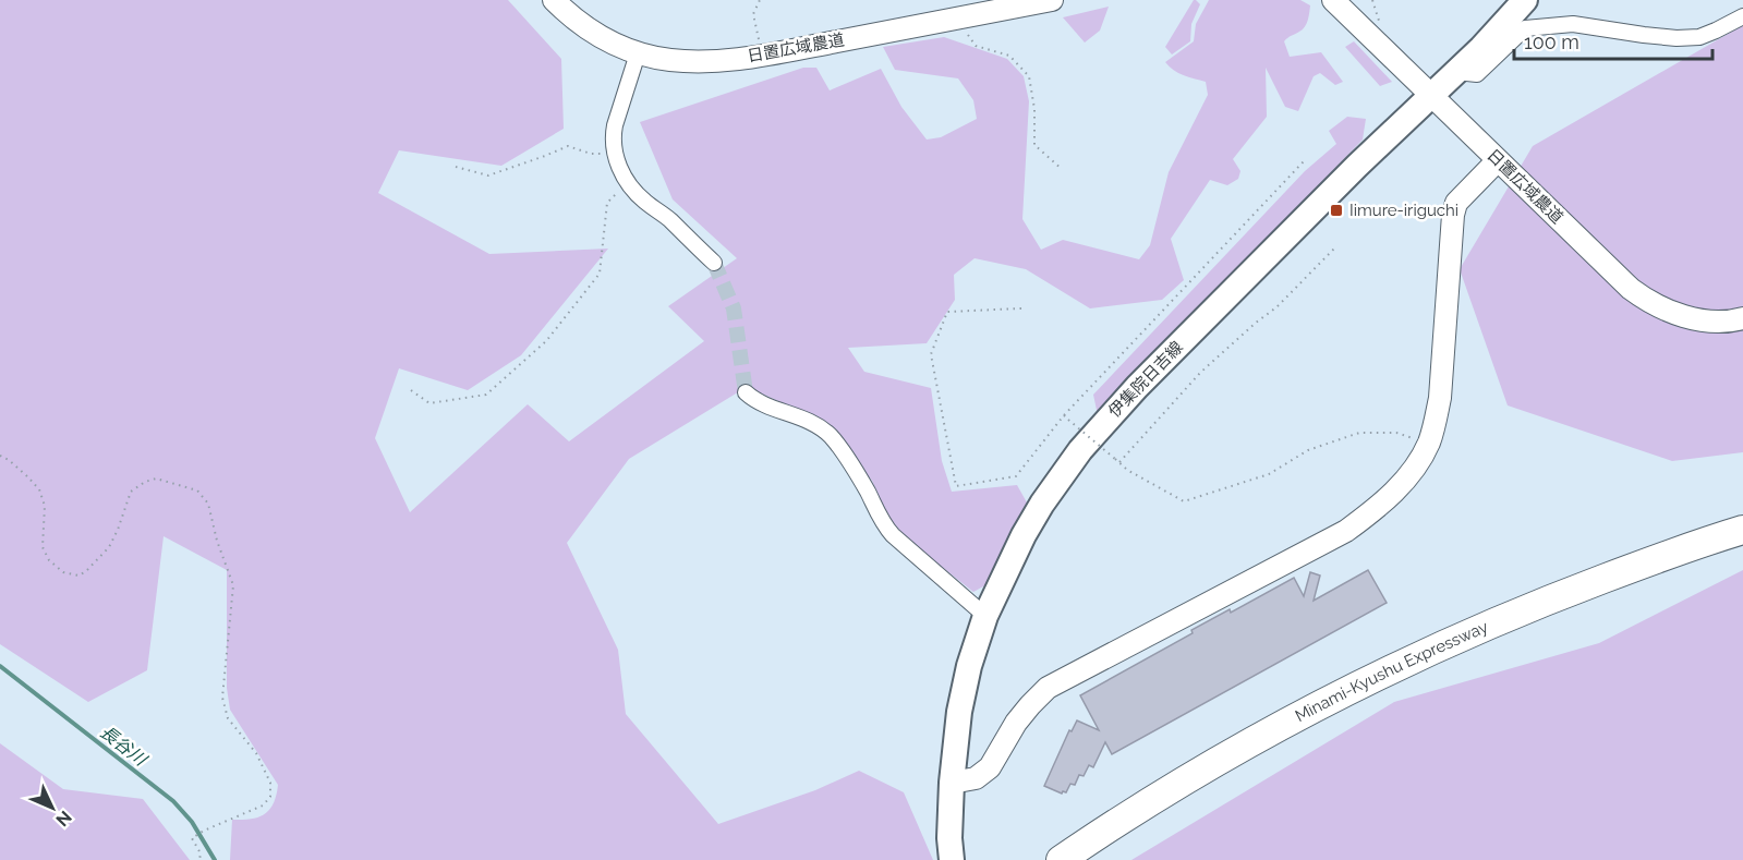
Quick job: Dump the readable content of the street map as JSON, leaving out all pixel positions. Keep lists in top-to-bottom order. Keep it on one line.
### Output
{"streets":{"highway":["Minami-Kyushu Expressway"],"main road":["伊集院日吉線"],"street":["日置広域農道"]},"crossings":[["日置広域農道","伊集院日吉線"]],"water":["長谷川"],"places":{"transit":["Iimure-iriguchi"]},"scale_bar":"100 m","north":"bottom right"}
